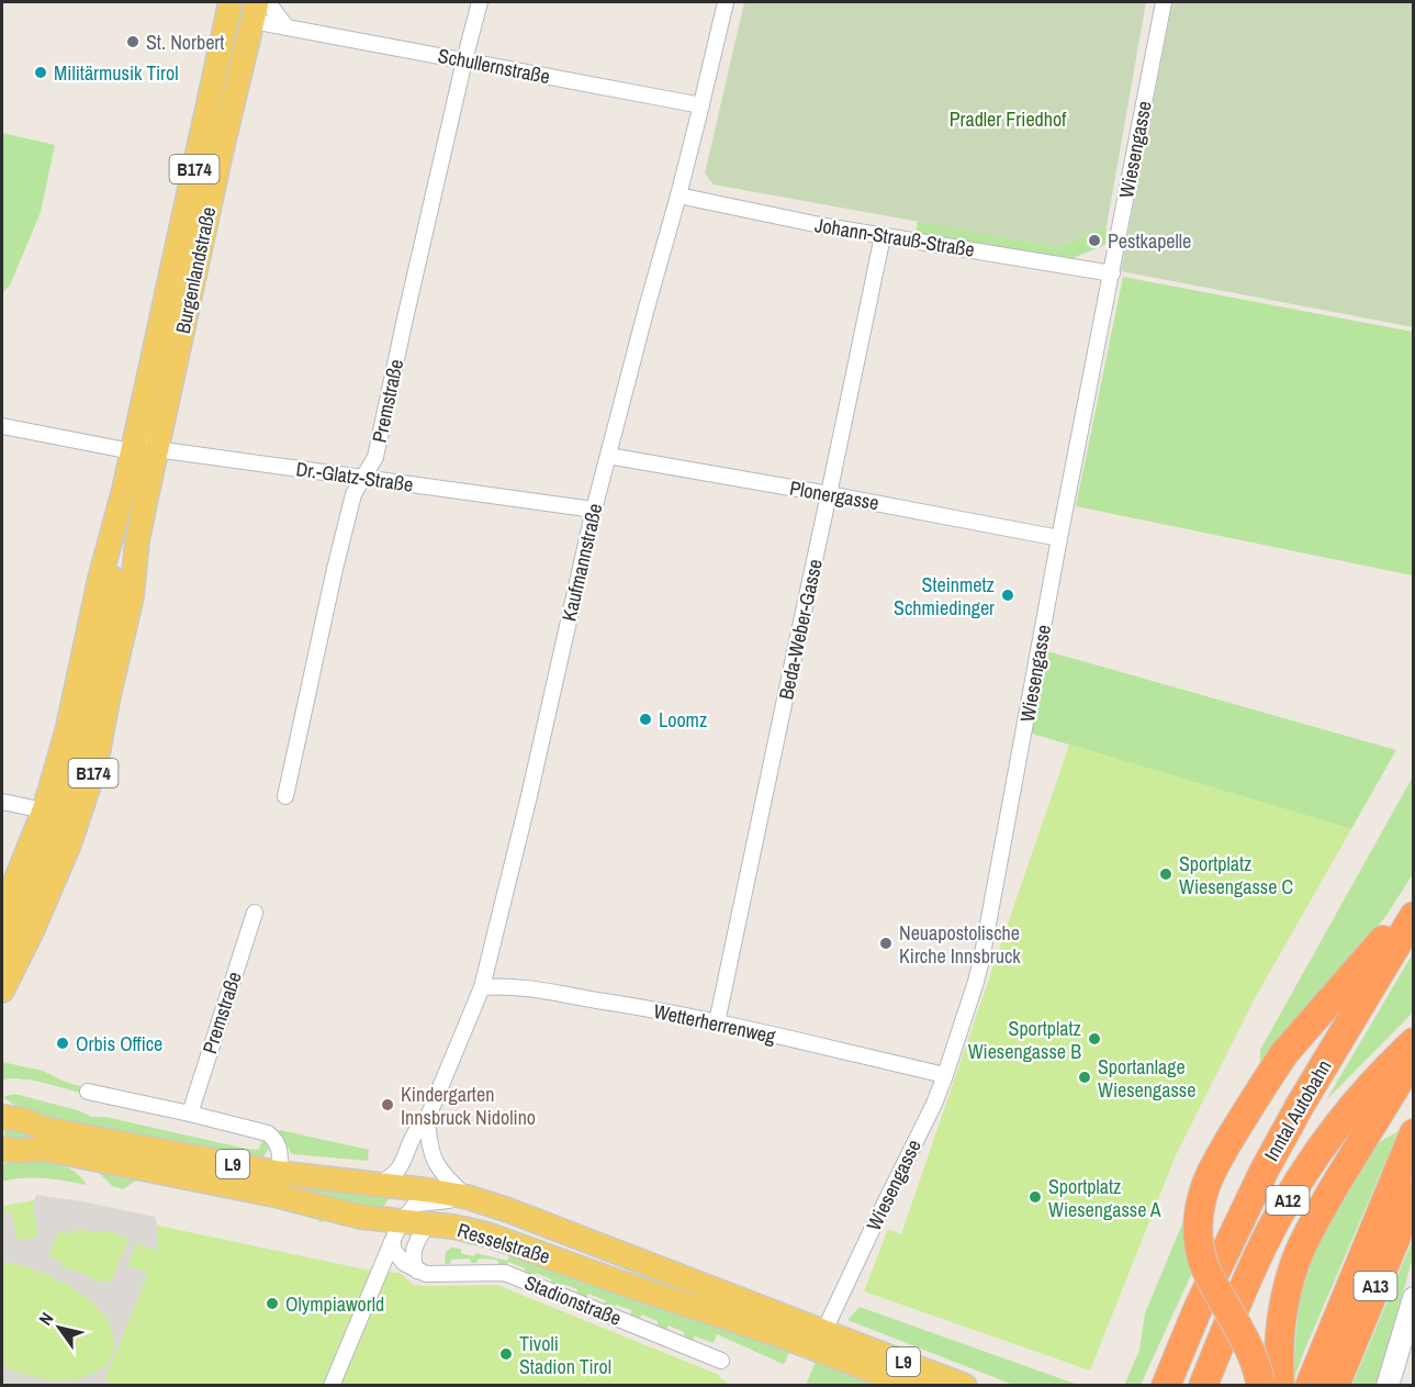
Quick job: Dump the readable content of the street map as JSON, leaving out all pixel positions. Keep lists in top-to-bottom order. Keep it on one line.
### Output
{"streets":{"highway":["Inntal Autobahn","A12","A13"],"main road":["B174","Burgenlandstraße","L9","Resselstraße"],"street":["Schullernstraße","Wiesengasse","Johann-Strauß-Straße","Premstraße","Dr.-Glatz-Straße","Plonergasse","Kaufmannstraße","Beda-Weber-Gasse","Wetterherrenweg","Stadionstraße"]},"crossings":[["Schullernstraße","Burgenlandstraße"],["Schullernstraße","Premstraße"],["Schullernstraße","Kaufmannstraße"],["Wiesengasse","Johann-Strauß-Straße"],["Wiesengasse","Plonergasse"],["Wiesengasse","Wetterherrenweg"],["Wiesengasse","Resselstraße"],["B174","Burgenlandstraße"],["Johann-Strauß-Straße","Kaufmannstraße"],["Johann-Strauß-Straße","Beda-Weber-Gasse"],["Burgenlandstraße","Dr.-Glatz-Straße"],["Premstraße","Dr.-Glatz-Straße"],["Dr.-Glatz-Straße","Kaufmannstraße"],["Plonergasse","Kaufmannstraße"],["Plonergasse","Beda-Weber-Gasse"],["Kaufmannstraße","Wetterherrenweg"],["Kaufmannstraße","Resselstraße"],["Beda-Weber-Gasse","Wetterherrenweg"]],"parks":["Pradler Friedhof"],"places":["St. Norbert","Militärmusik Tirol","Pestkapelle","Steinmetz Schmiedinger","Loomz","Sportplatz Wiesengasse C","Neuapostolische Kirche Innsbruck","Sportplatz Wiesengasse B","Orbis Office","Sportanlage Wiesengasse","Kindergarten Innsbruck Nidolino","Sportplatz Wiesengasse A","Olympiaworld","Tivoli Stadion Tirol"],"north":"top left"}
